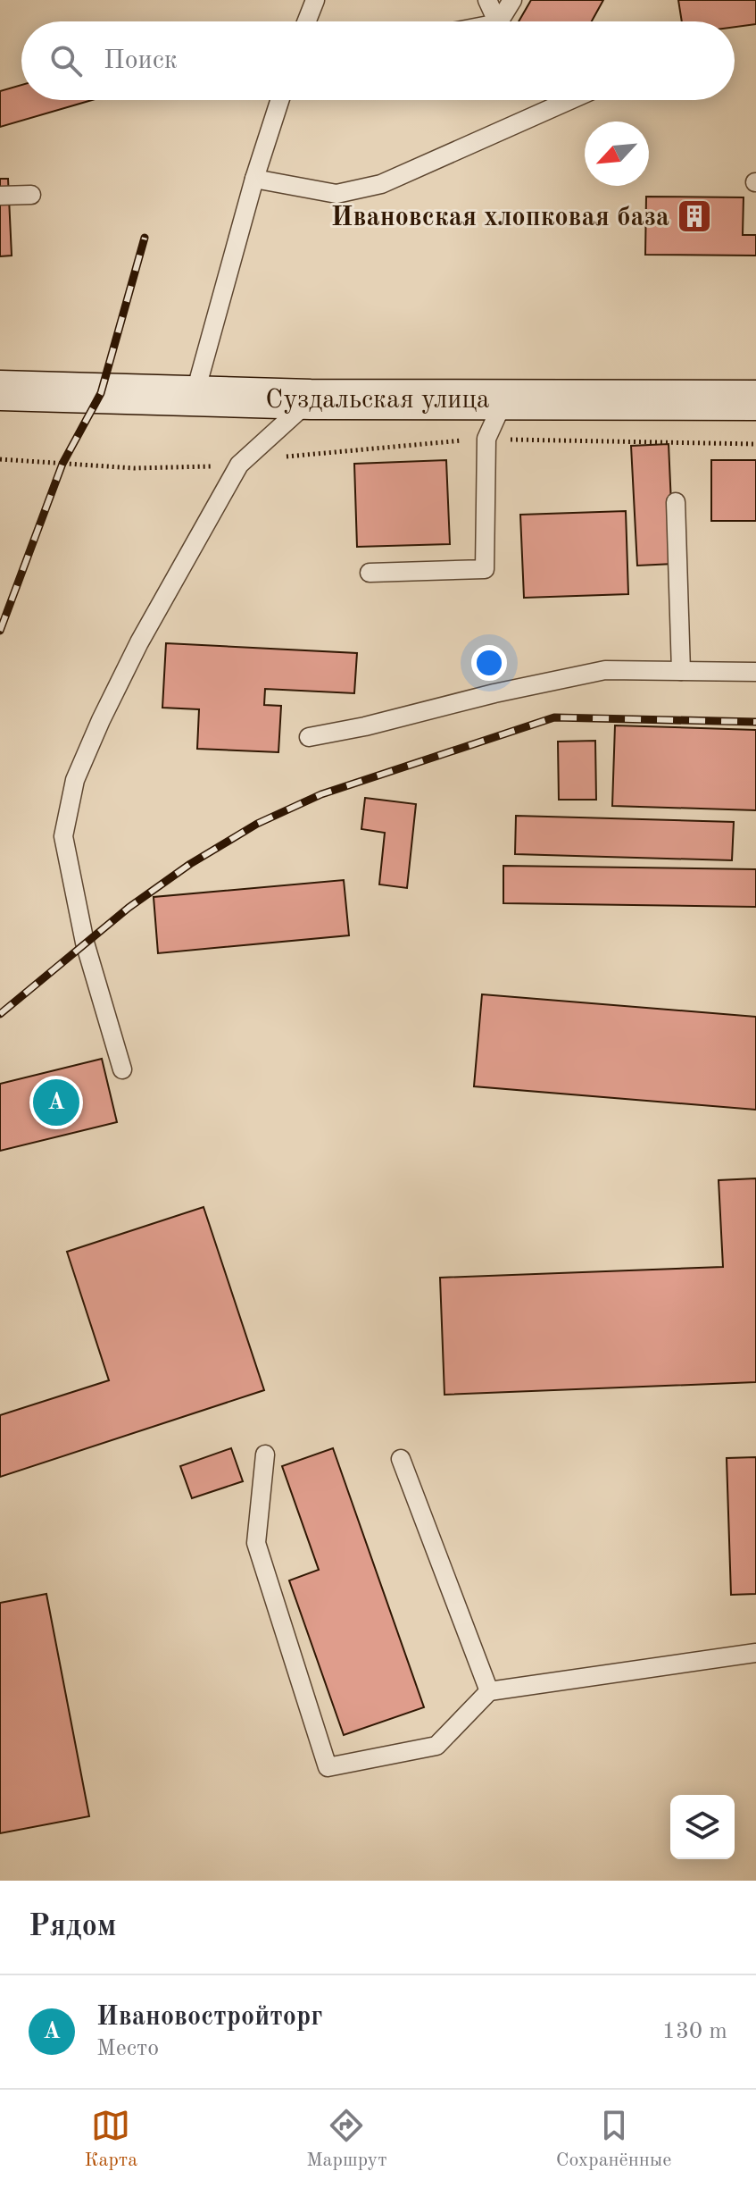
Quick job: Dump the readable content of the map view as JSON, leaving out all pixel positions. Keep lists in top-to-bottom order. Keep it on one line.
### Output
{"streets":{"main road":["Суздальская улица"]},"places":{"building":["Ивановская хлопковая база"]},"north":"bottom left","page":{"search":"Поиск","pins":"A","heading":"Рядом","list":[{"mark":"A","name":"Ивановостройторг","note":"Место","value":"130 m"}],"nav":["Карта","Маршрут","Сохранённые"]}}
